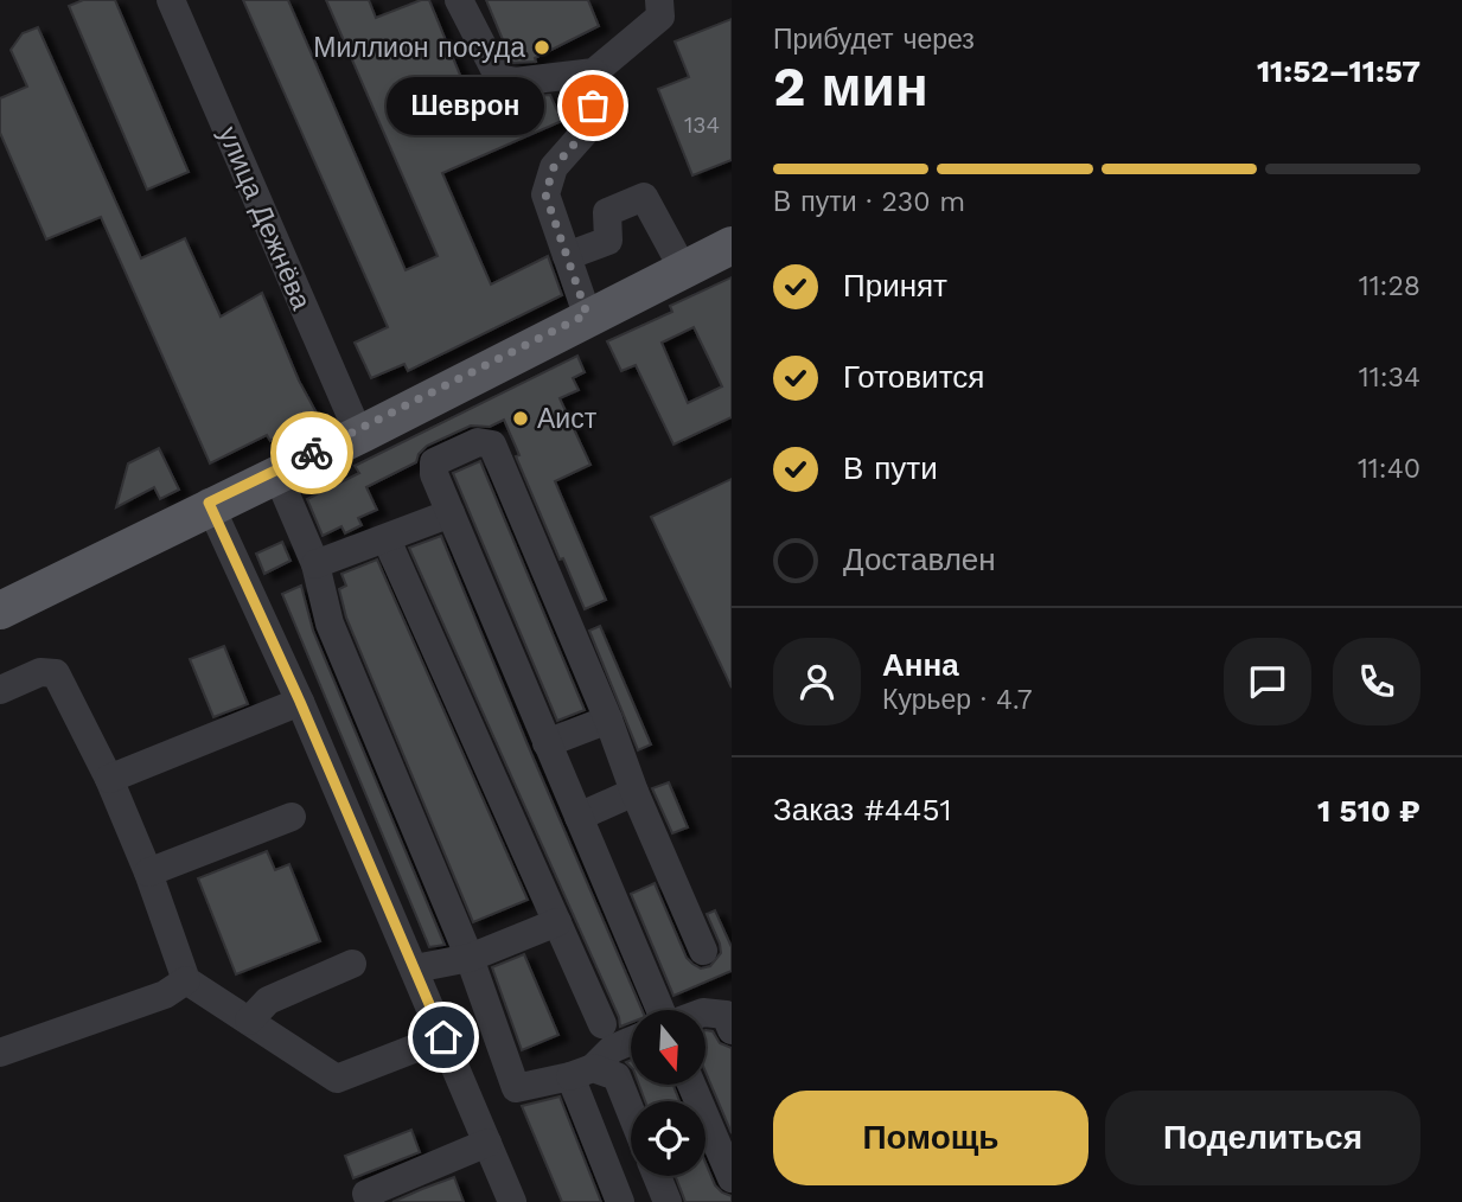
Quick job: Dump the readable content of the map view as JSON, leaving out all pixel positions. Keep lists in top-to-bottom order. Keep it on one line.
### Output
{"streets":{"street":["улица Дежнёва"]},"places":["Миллион посуда","Шеврон","Аист"],"house_numbers":["134"],"north":"bottom","page":{"heading":["2 мин","Прибудет через","11:52–11:57"],"panel":["Анна","Курьер · 4.7","Заказ #4451","1 510 ₽"],"bubble":"Шеврон","bar":"В пути · 230 m","list":[["Принят","11:28"],["Готовится","11:34"],["В пути","11:40"],"Доставлен"],"buttons":["Помощь","Поделиться"]}}
